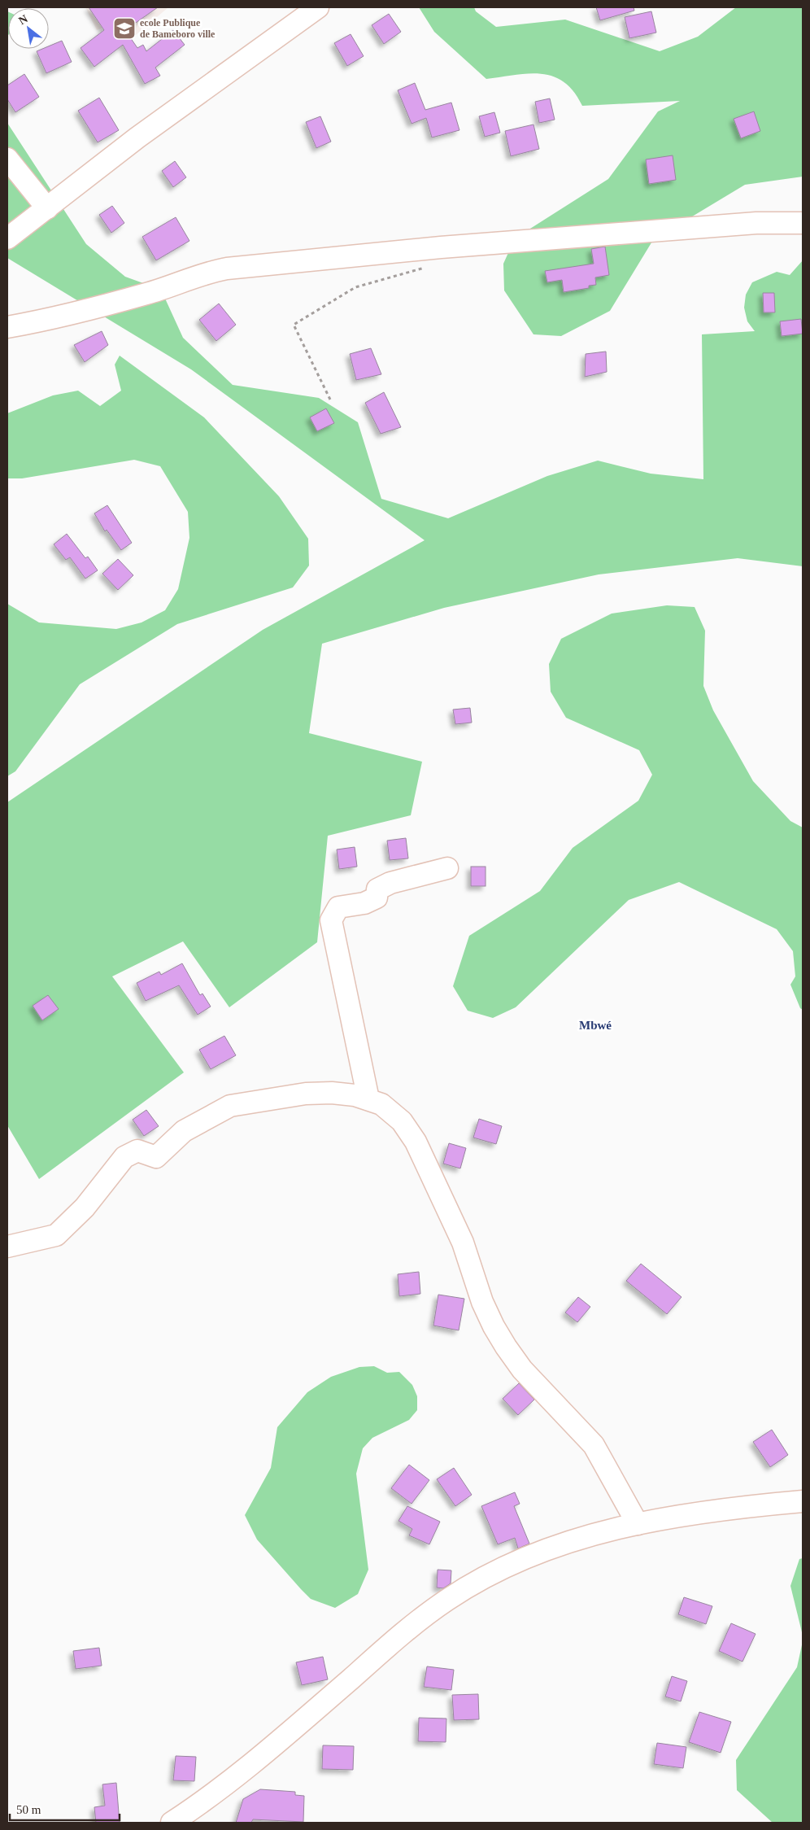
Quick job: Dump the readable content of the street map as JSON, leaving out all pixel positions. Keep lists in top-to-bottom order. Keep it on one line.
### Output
{"districts":["Mbwé"],"places":{"school or university":["ecole Publique de Bameboro ville"]},"scale_bar":"50 m","north":"top left"}
